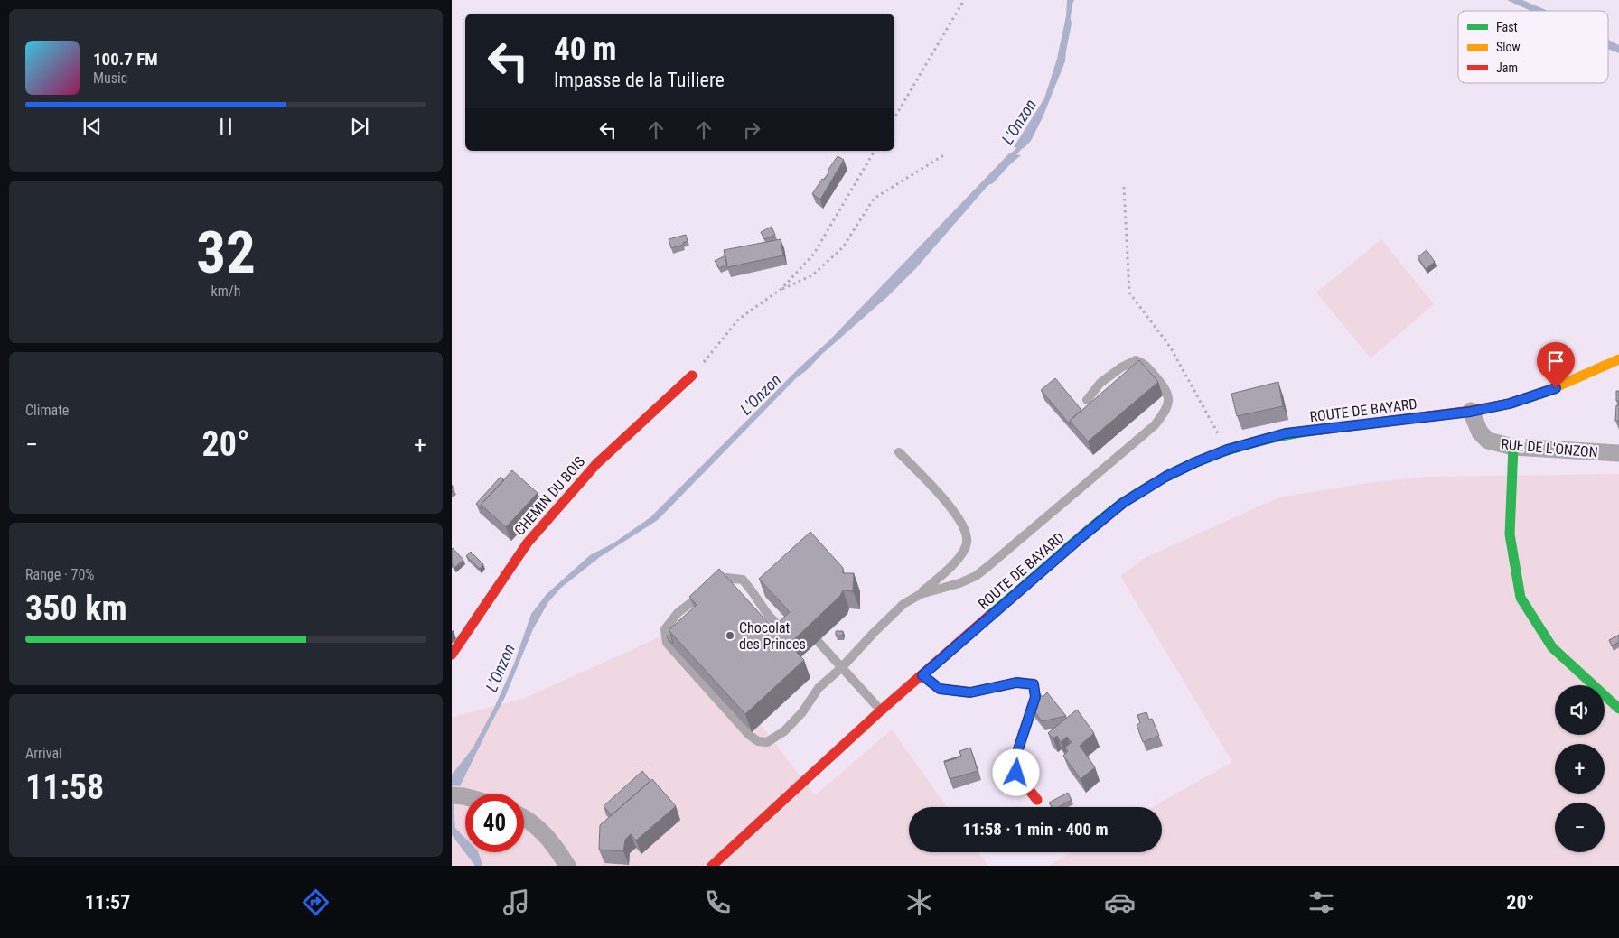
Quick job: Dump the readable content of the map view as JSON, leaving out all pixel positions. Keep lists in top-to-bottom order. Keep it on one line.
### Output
{"streets":{"main road":["ROUTE DE BAYARD","CHEMIN DU BOIS"],"street":["RUE DE L'ONZON"]},"crossings":[["ROUTE DE BAYARD","RUE DE L'ONZON"]],"water":["L'Onzon"],"places":["Chocolat des Princes"],"legend":["Fast","Slow","Jam"],"page":{"turn":["40 m","Impasse de la Tuiliere"],"song":["100.7 FM","Music"],"tile":[["32","km/h"],"Climate",["Range · 70%","350 km"],["Arrival","11:58"]],"heat":["−","20°","+"],"map_buttons":["+","−"],"limit":"40","trip":"11:58 · 1 min · 400 m","tabs":["11:57","20°"]}}
